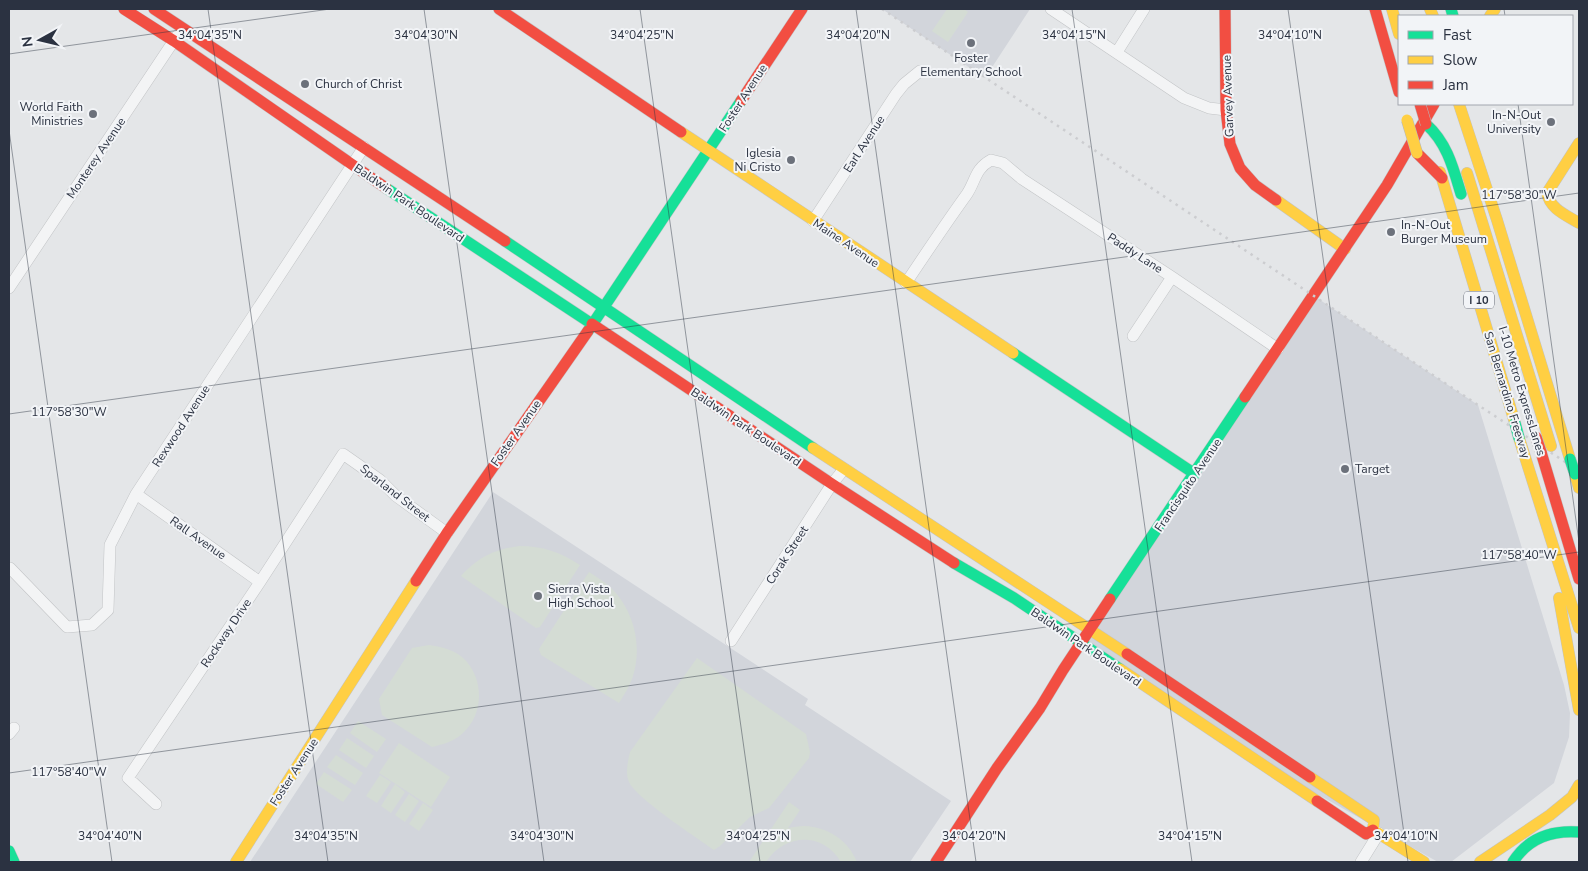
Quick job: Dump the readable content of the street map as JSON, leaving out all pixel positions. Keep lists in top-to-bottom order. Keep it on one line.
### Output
{"streets":{"main road":["Garvey Avenue","Foster Avenue","Baldwin Park Boulevard","Maine Avenue","I 10","I-10 Metro ExpressLanes","San Bernardino Freeway","Francisquito Avenue"],"street":["Earl Avenue","Monterey Avenue","Paddy Lane","Rexwood Avenue","Sparland Street","Rall Avenue","Corak Street","Rockway Drive"]},"crossings":[["Garvey Avenue","Francisquito Avenue"],["Foster Avenue","Baldwin Park Boulevard"],["Foster Avenue","Maine Avenue"],["Foster Avenue","Sparland Street"],["Earl Avenue","Maine Avenue"],["Monterey Avenue","Baldwin Park Boulevard"],["Baldwin Park Boulevard","Rexwood Avenue"],["Baldwin Park Boulevard","Francisquito Avenue"],["Baldwin Park Boulevard","Corak Street"],["Maine Avenue","Paddy Lane"],["Maine Avenue","Francisquito Avenue"],["Paddy Lane","Francisquito Avenue"],["I-10 Metro ExpressLanes","San Bernardino Freeway"],["Rexwood Avenue","Rall Avenue"],["Sparland Street","Rockway Drive"],["Rall Avenue","Rockway Drive"]],"places":["Foster Elementary School","Church of Christ","World Faith Ministries","In-N-Out University","Iglesia Ni Cristo","In-N-Out Burger Museum","Target","Sierra Vista High School"],"legend":["Fast","Slow","Jam"],"north":"left","coordinates":["34°04'35\"N","34°04'30\"N","34°04'25\"N","34°04'20\"N","34°04'15\"N","34°04'10\"N","117°58'30\"W","117°58'40\"W","34°04'40\"N"]}
